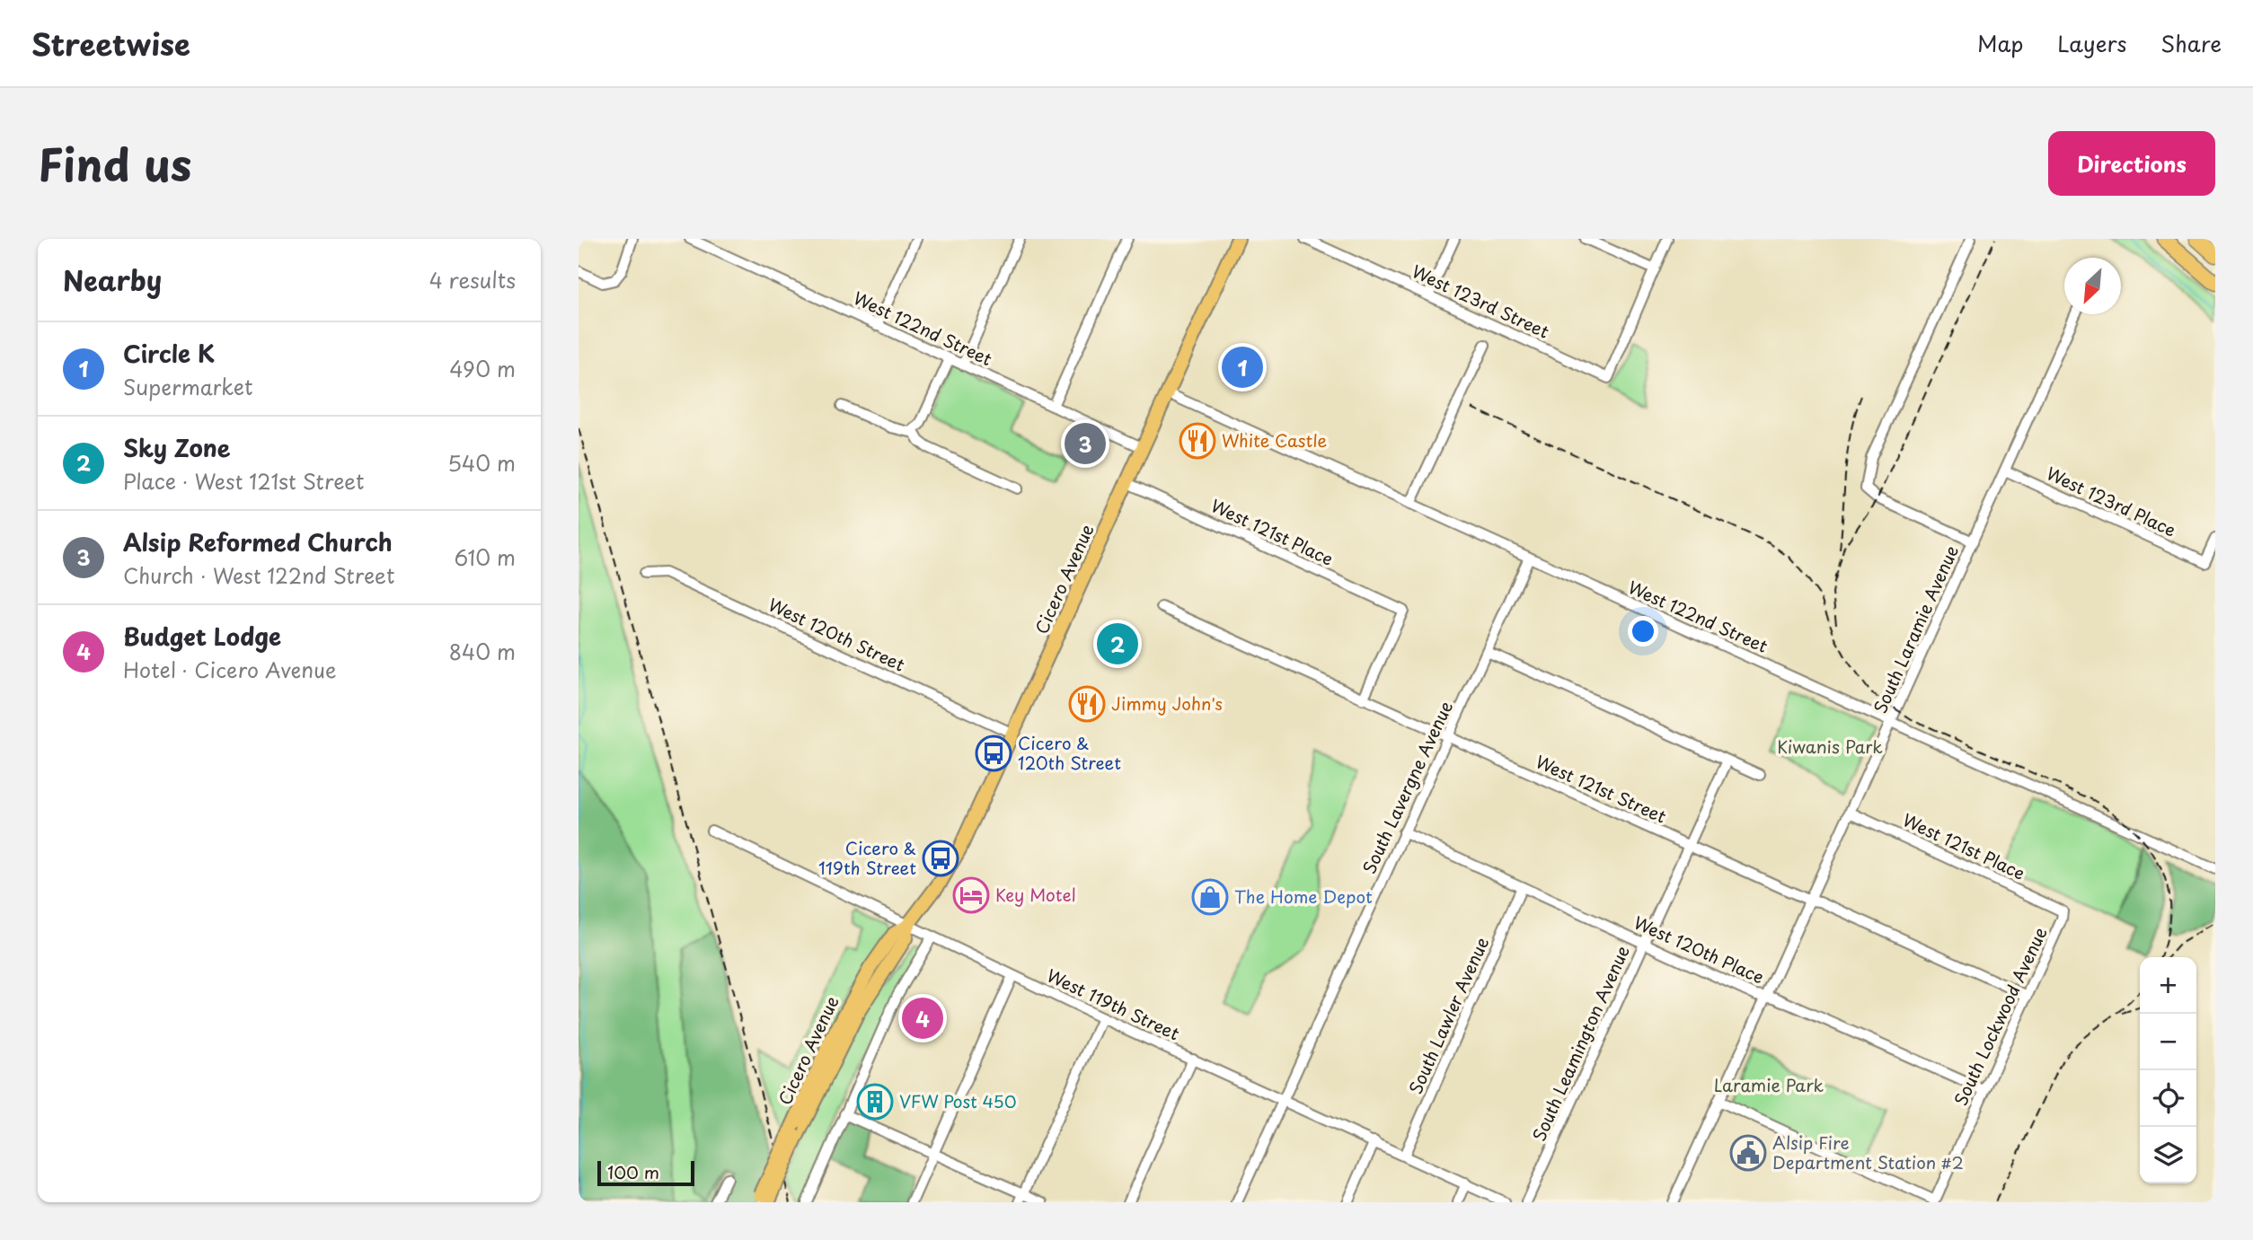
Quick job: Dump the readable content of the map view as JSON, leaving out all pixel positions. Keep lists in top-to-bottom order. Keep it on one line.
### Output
{"streets":{"main road":["Cicero Avenue"],"street":["West 123rd Street","West 122nd Street","West 123rd Place","West 121st Place","South Laramie Avenue","West 120th Street","South Lavergne Avenue","West 121st Street","West 120th Place","West 119th Street","South Lawler Avenue","South Lockwood Avenue","South Leamington Avenue"]},"crossings":[["West 122nd Street","Cicero Avenue"],["West 122nd Street","South Laramie Avenue"],["West 122nd Street","South Lavergne Avenue"],["West 123rd Place","South Laramie Avenue"],["West 121st Place","Cicero Avenue"],["West 121st Place","South Laramie Avenue"],["West 121st Place","West 121st Street"],["West 121st Place","South Lockwood Avenue"],["Cicero Avenue","West 120th Street"],["Cicero Avenue","West 119th Street"],["South Laramie Avenue","West 121st Street"],["South Laramie Avenue","West 120th Place"],["South Lavergne Avenue","West 121st Street"],["South Lavergne Avenue","West 120th Place"],["South Lavergne Avenue","West 119th Street"],["West 121st Street","South Lockwood Avenue"],["West 121st Street","South Leamington Avenue"],["West 120th Place","South Lawler Avenue"],["West 120th Place","South Lockwood Avenue"],["West 120th Place","South Leamington Avenue"],["West 119th Street","South Lawler Avenue"]],"parks":["Kiwanis Park","Laramie Park"],"places":{"restaurant":["White Castle","Jimmy John's"],"bus stop":["Cicero & 120th Street","Cicero & 119th Street"],"hotel":["Key Motel"],"shop":["The Home Depot"],"building":["VFW Post 450"],"public building":["Alsip Fire Department Station #2"]},"scale_bar":"100 m","north":"bottom left","page":{"header":"Streetwise","nav":["Map","Layers","Share"],"title":"Find us","buttons":"Directions","heading":["Nearby","4 results"],"list":[{"mark":"1","name":"Circle K","note":"Supermarket","value":"490 m"},{"mark":"2","name":"Sky Zone","note":"Place · West 121st Street","value":"540 m"},{"mark":"3","name":"Alsip Reformed Church","note":"Church · West 122nd Street","value":"610 m"},{"mark":"4","name":"Budget Lodge","note":"Hotel · Cicero Avenue","value":"840 m"}],"pins":["1","3","2","4"],"map_buttons":["+","−"],"scale":"100 m"}}
